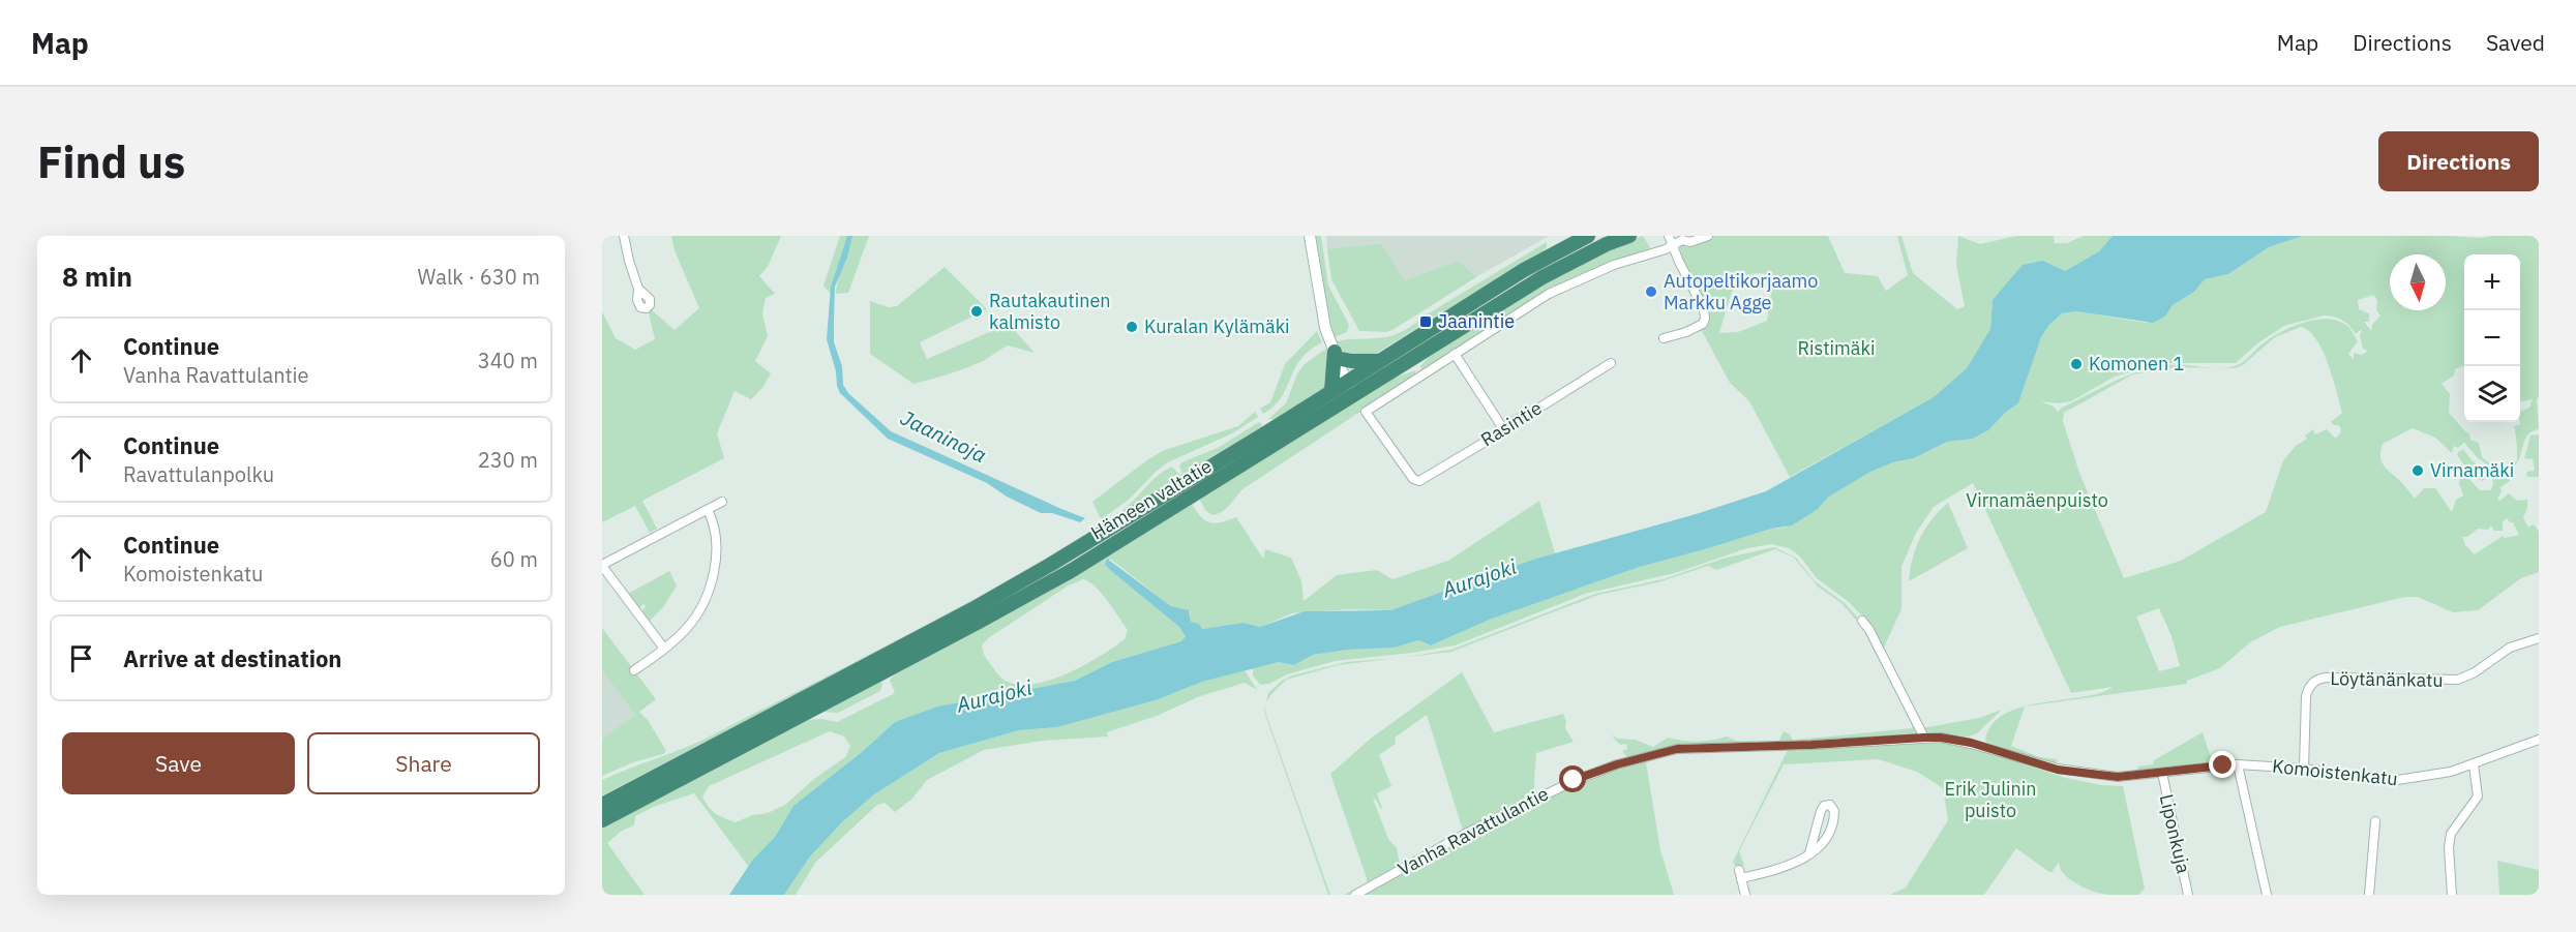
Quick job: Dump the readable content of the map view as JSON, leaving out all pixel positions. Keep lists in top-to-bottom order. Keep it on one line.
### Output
{"streets":{"highway":["Hämeen valtatie"],"street":["Rasintie","Löytänänkatu","Komoistenkatu","Vanha Ravattulantie","Liponkuja"]},"crossings":[["Löytänänkatu","Komoistenkatu"],["Komoistenkatu","Vanha Ravattulantie"],["Komoistenkatu","Liponkuja"],["Vanha Ravattulantie","Liponkuja"]],"water":["Jaaninoja","Aurajoki"],"parks":["Ristimäki","Virnamäenpuisto","Erik Julinin puisto"],"places":{"other":["Autopeltikorjaamo Markku Agge","Rautakautinen kalmisto","Kuralan Kylämäki","Komonen 1","Virnamäki"],"transit":["Jaanintie"]},"north":"bottom","page":{"header":"Map","nav":["Map","Directions","Saved"],"buttons":["Directions",["Save","Share"]],"title":"Find us","heading":["8 min","Walk · 630 m"],"map_buttons":["+","−"],"list":[["Continue","Vanha Ravattulantie","340 m"],["Continue","Ravattulanpolku","230 m"],["Continue","Komoistenkatu","60 m"],"Arrive at destination"]}}
